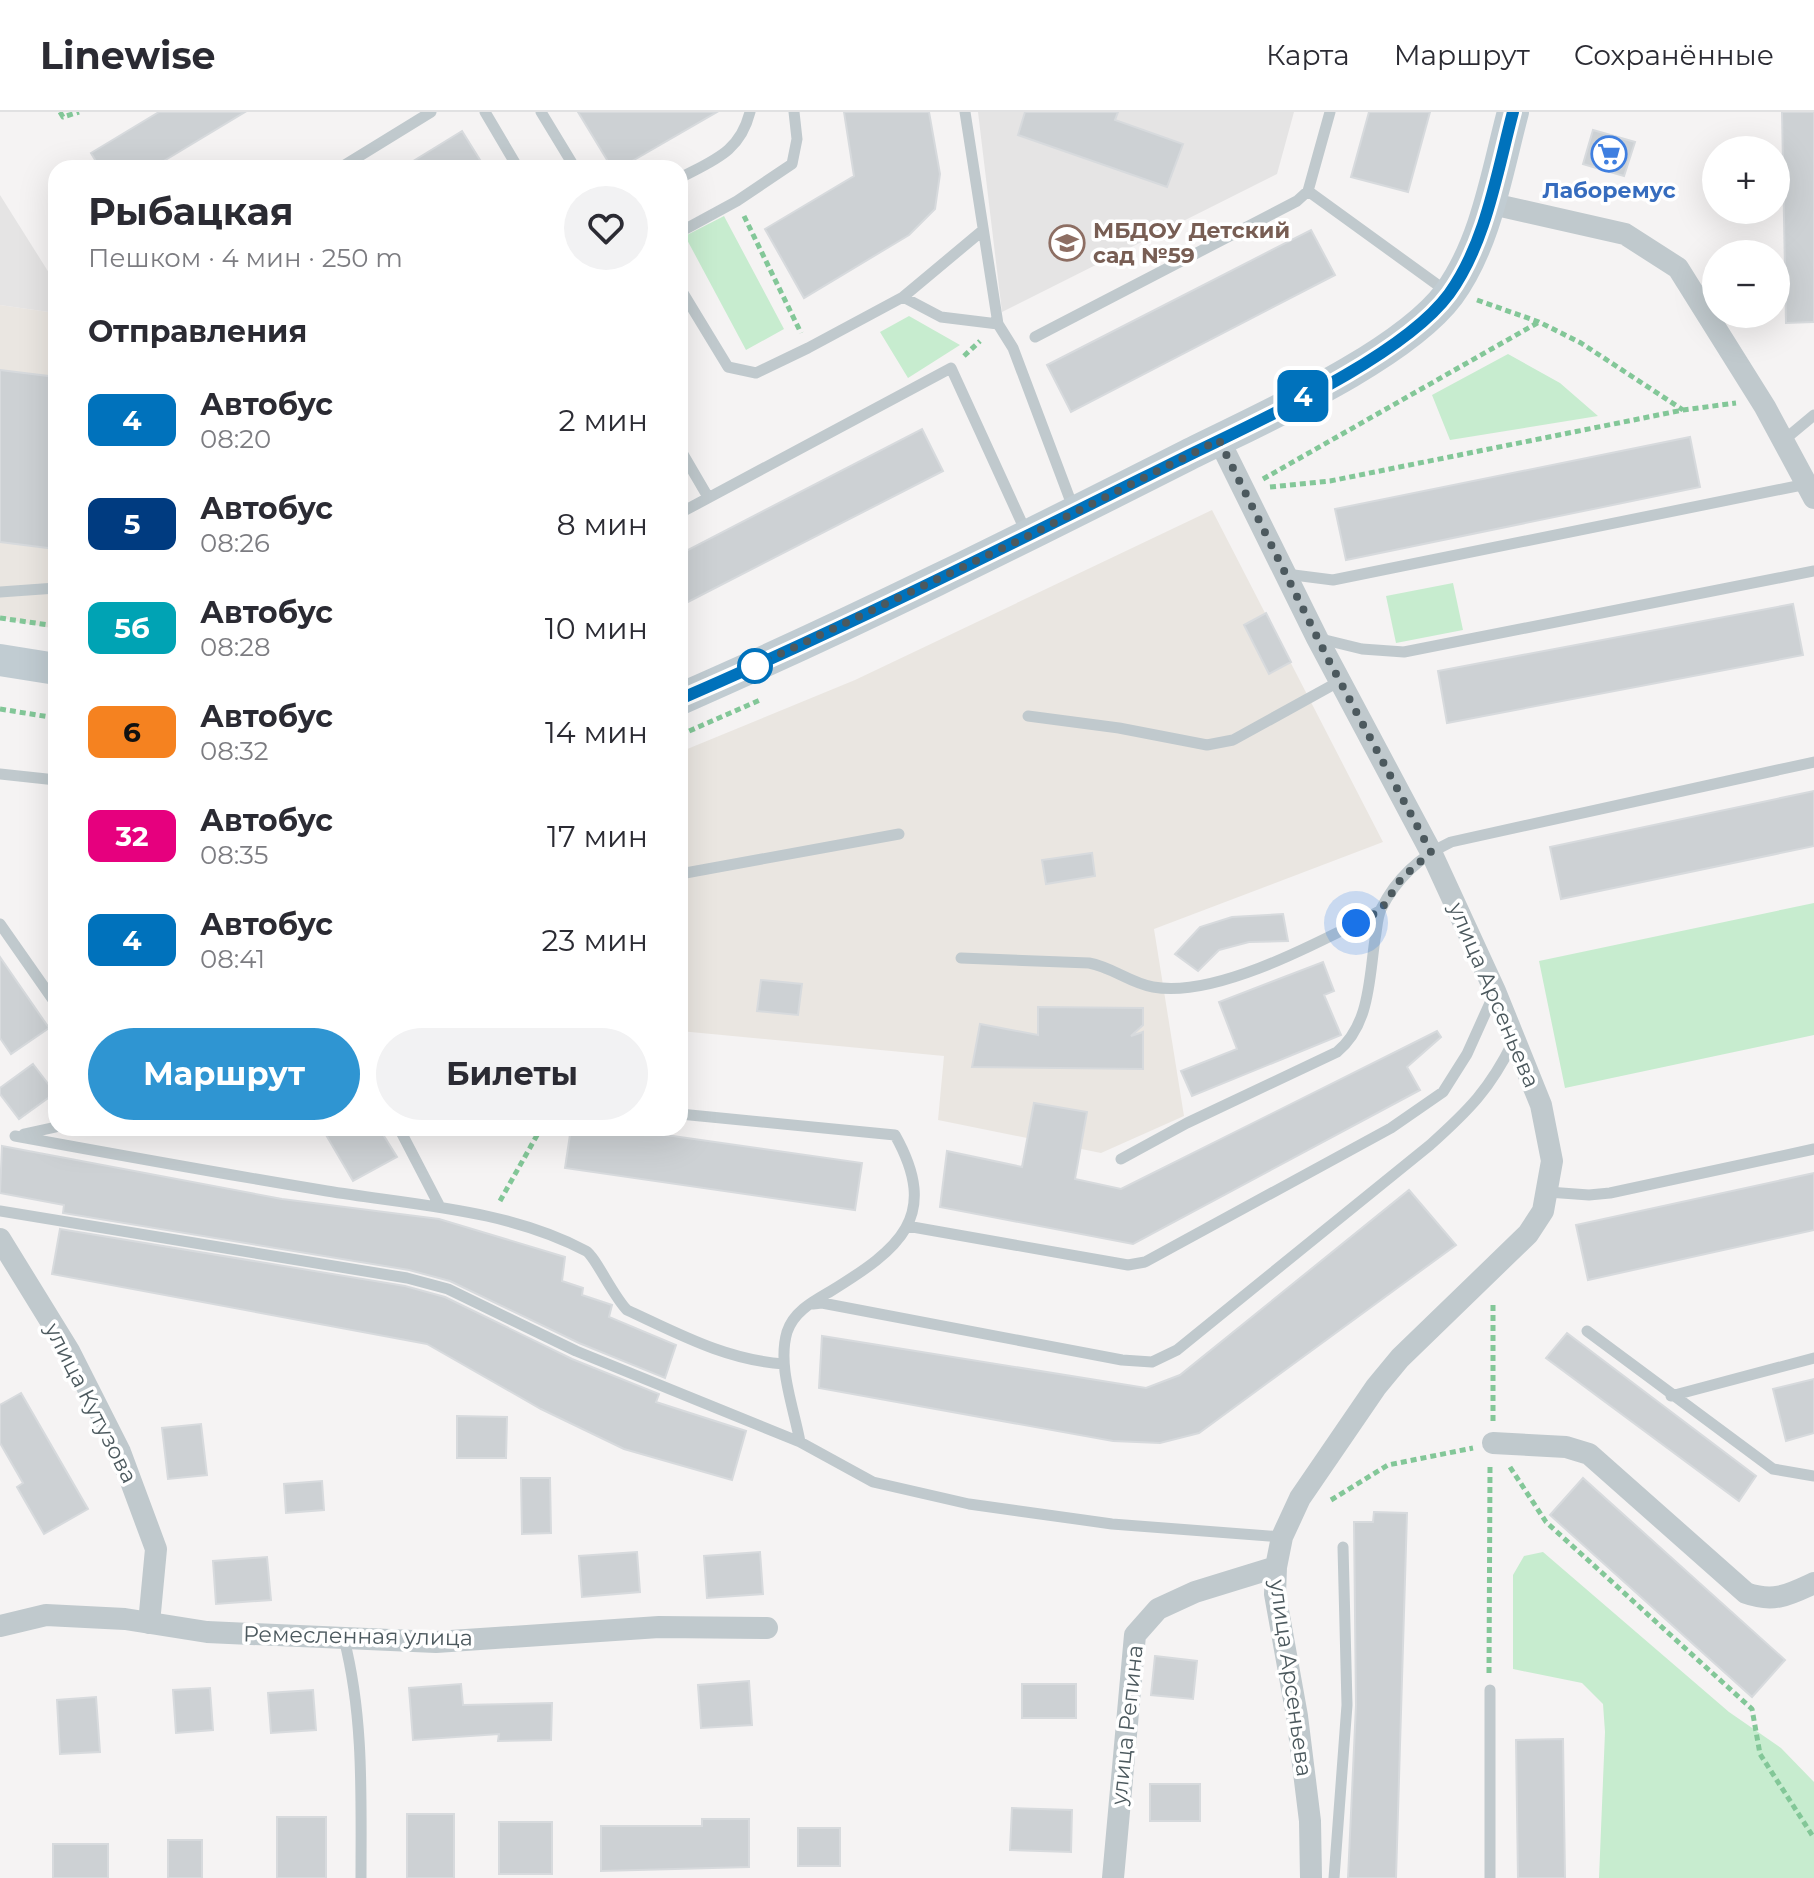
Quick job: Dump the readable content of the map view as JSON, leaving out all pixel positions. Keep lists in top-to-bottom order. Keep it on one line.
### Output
{"streets":{"street":["улица Арсеньева","улица Кутузова","Ремесленная улица","улица Репина"]},"crossings":[["улица Арсеньева","улица Репина"],["улица Кутузова","Ремесленная улица"]],"places":{"supermarket":["Лаборемус"],"school or university":["МБДОУ Детский сад №59"]},"lines":["bus line 4"],"page":{"header":"Linewise","nav":["Карта","Маршрут","Сохранённые"],"on_map":"4","map_buttons":["+","−"],"heading":[["Рыбацкая","Пешком · 4 мин · 250 m"],"Отправления"],"list":[{"mark":"4","name":"Автобус","note":"08:20","value":"2 мин"},{"mark":"5","name":"Автобус","note":"08:26","value":"8 мин"},{"mark":"5б","name":"Автобус","note":"08:28","value":"10 мин"},{"mark":"6","name":"Автобус","note":"08:32","value":"14 мин"},{"mark":"32","name":"Автобус","note":"08:35","value":"17 мин"},{"mark":"4","name":"Автобус","note":"08:41","value":"23 мин"}],"buttons":["Маршрут","Билеты"]}}
